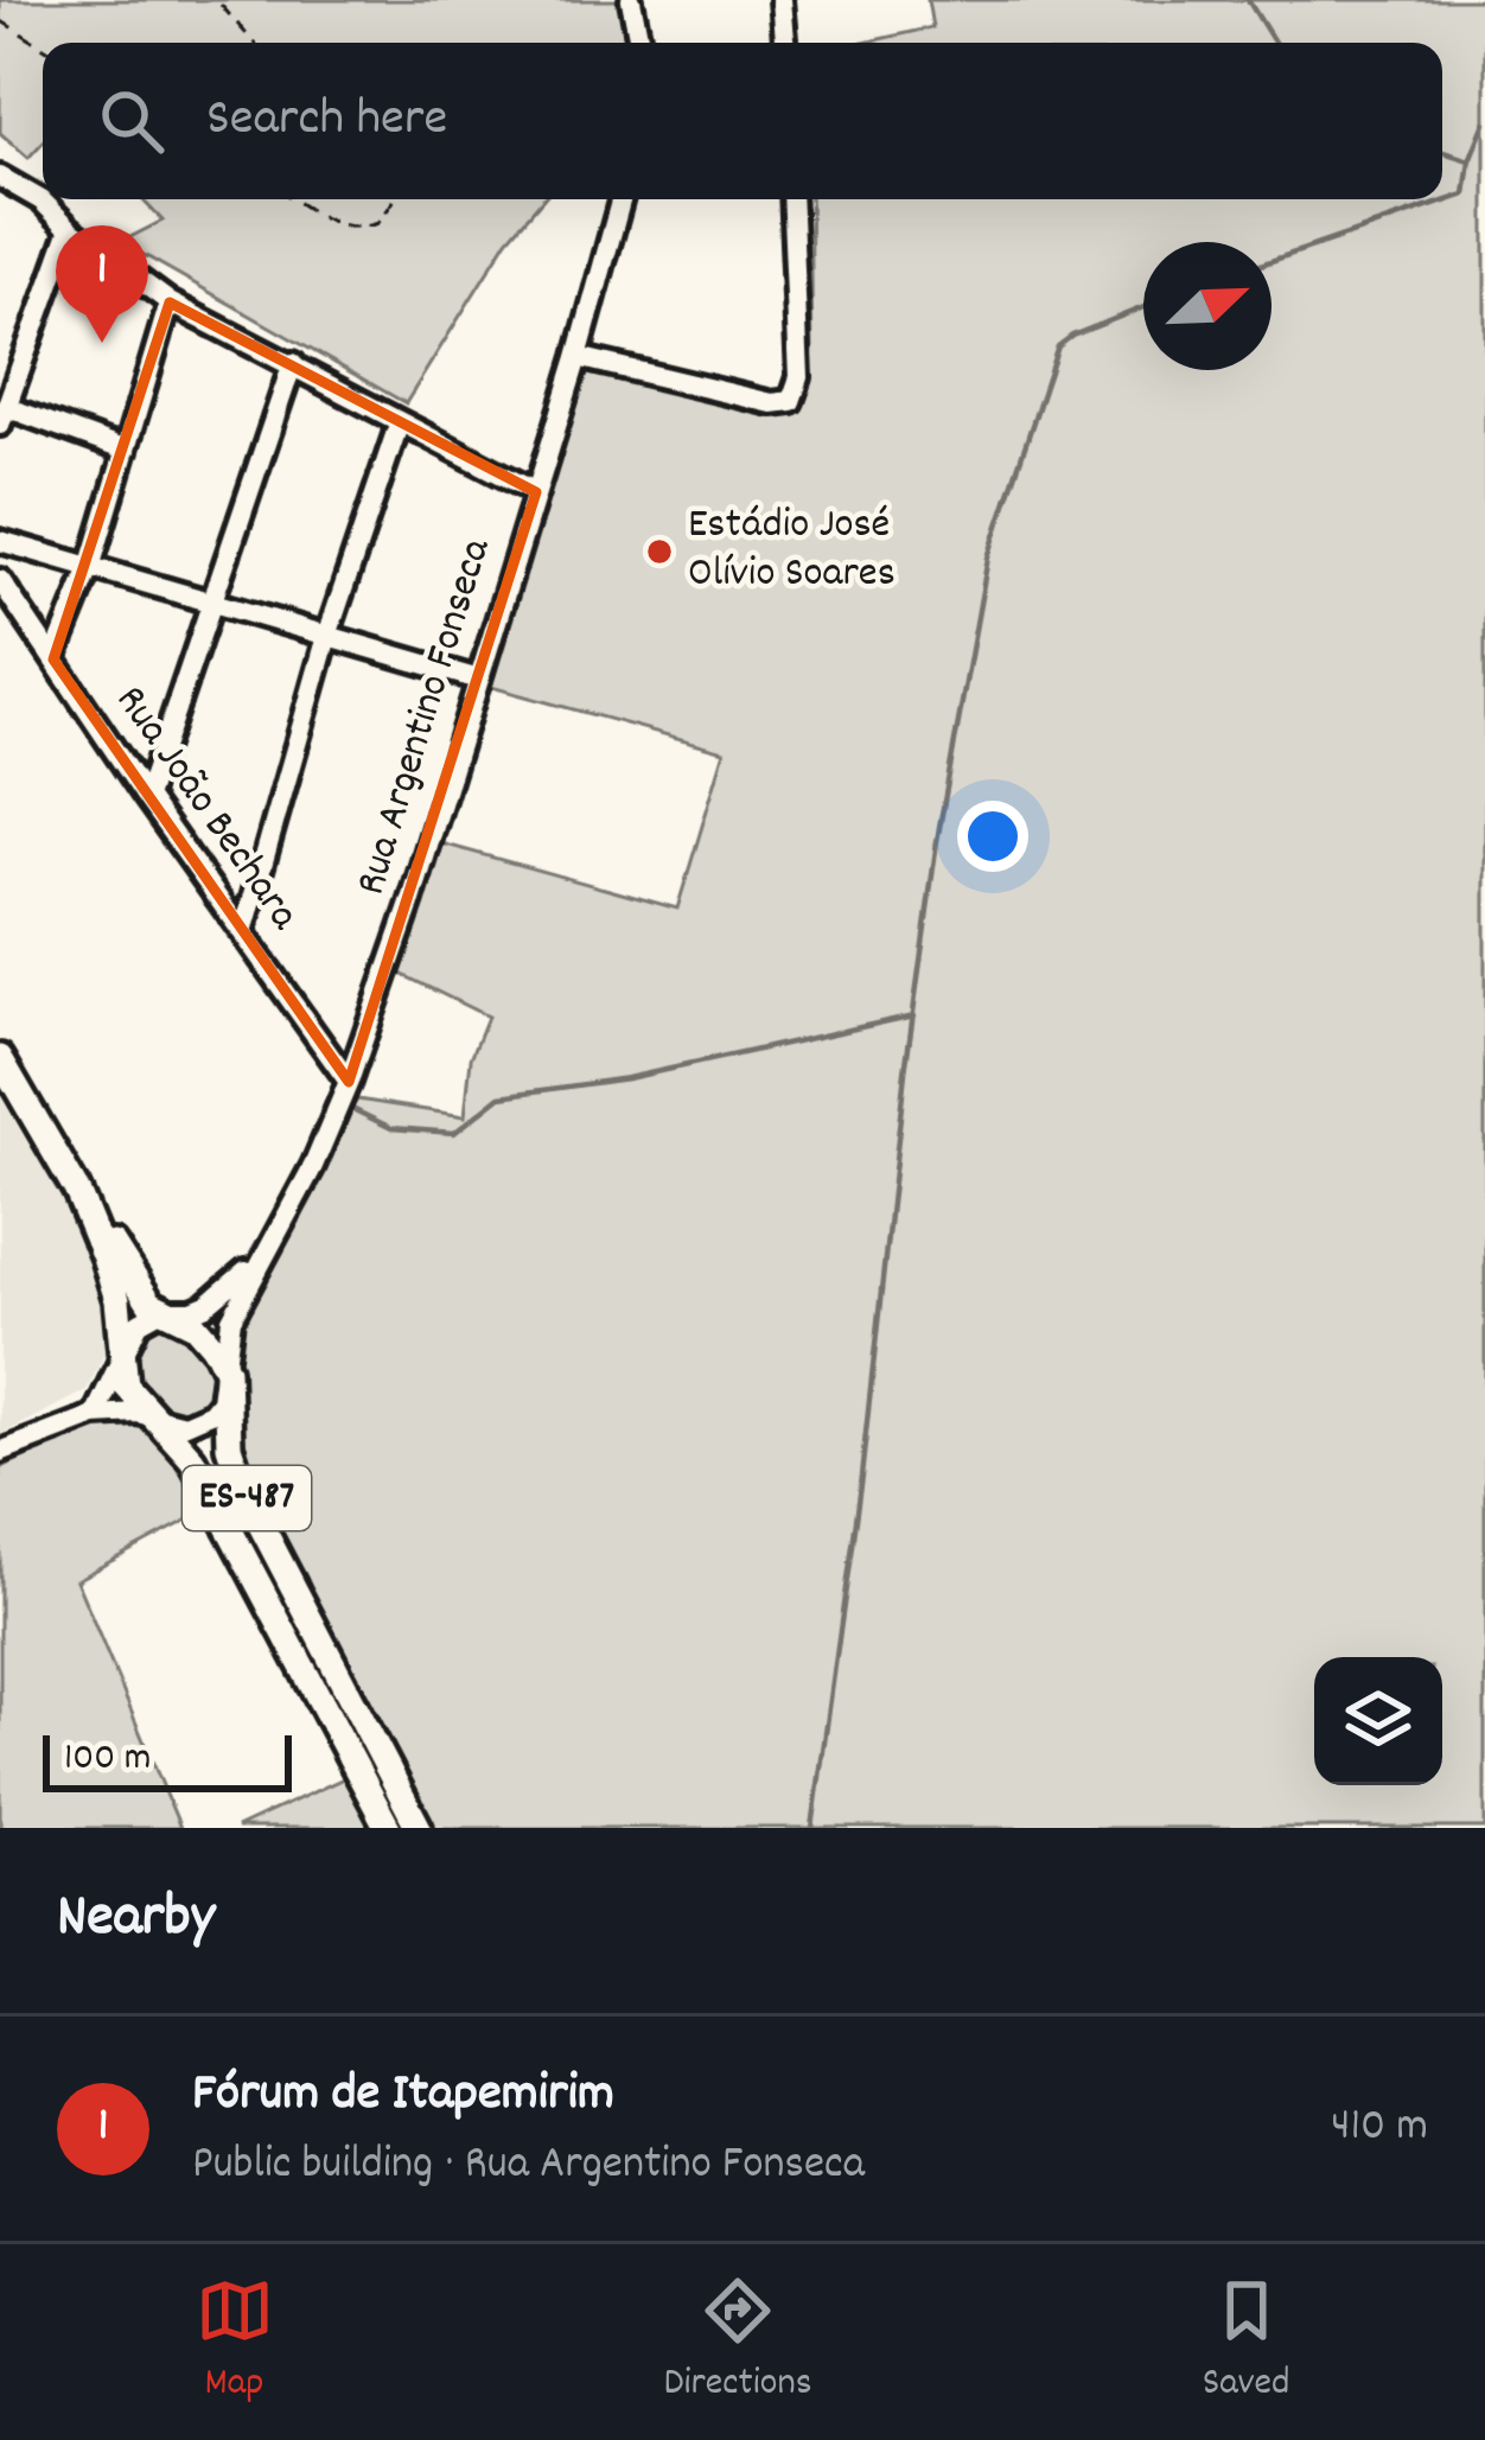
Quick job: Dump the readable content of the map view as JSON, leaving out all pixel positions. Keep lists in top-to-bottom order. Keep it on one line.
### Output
{"streets":{"main road":["ES-487"],"street":["Rua Argentino Fonseca","Rua João Bechara"]},"crossings":[["Rua Argentino Fonseca","Rua João Bechara"]],"places":["Estádio José Olívio Soares"],"scale_bar":"100 m","north":"top right","page":{"search":"Search here","pins":"1","scale":"100 m","heading":"Nearby","list":[{"mark":"1","name":"Fórum de Itapemirim","note":"Public building · Rua Argentino Fonseca","value":"410 m"}],"nav":["Map","Directions","Saved"]}}
